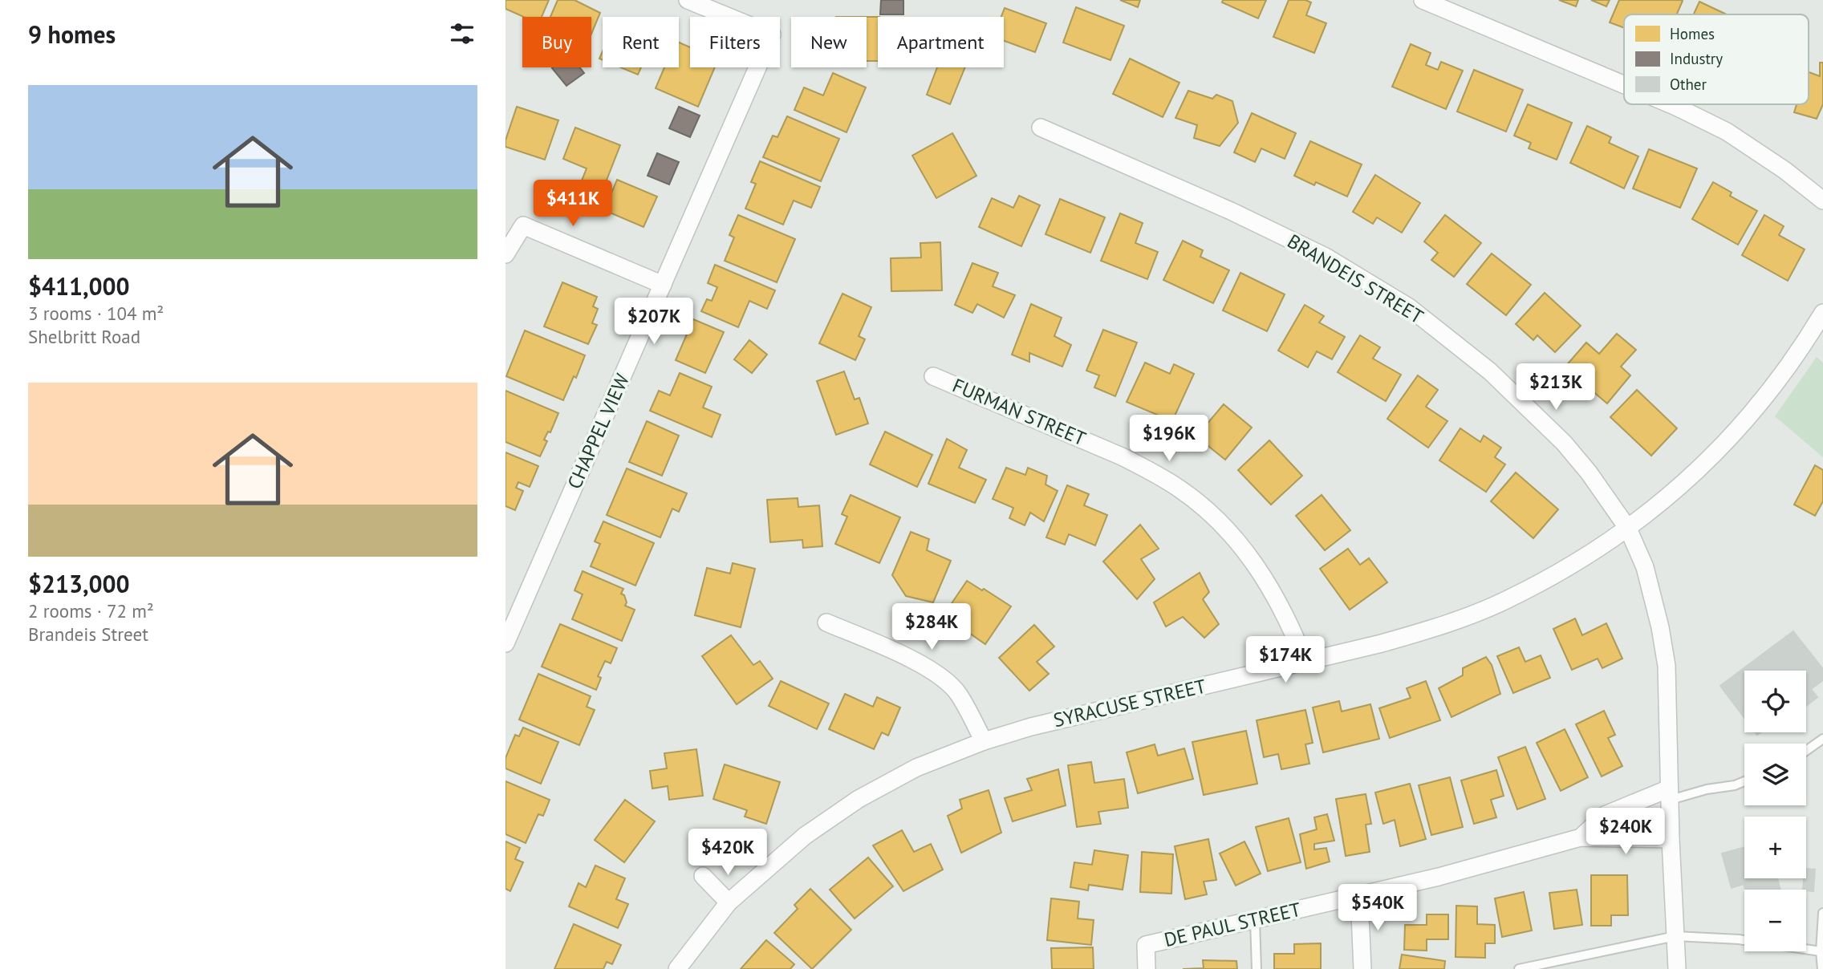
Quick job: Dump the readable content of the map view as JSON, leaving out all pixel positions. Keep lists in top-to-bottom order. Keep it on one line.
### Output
{"streets":{"street":["BRANDEIS STREET","FURMAN STREET","CHAPPEL VIEW","SYRACUSE STREET","DE PAUL STREET"]},"crossings":[["BRANDEIS STREET","SYRACUSE STREET"],["BRANDEIS STREET","DE PAUL STREET"],["FURMAN STREET","SYRACUSE STREET"]],"legend":["Homes","Industry","Other"],"page":{"heading":"9 homes","chip":["Buy","Rent","Filters","New","Apartment"],"list":[{"name":"$411,000","note":"3 rooms · 104 m² · Shelbritt Road"},{"name":"$213,000","note":"2 rooms · 72 m² · Brandeis Street"}],"price":["$411K","$207K","$213K","$196K","$284K","$174K","$240K","$420K","$540K"],"map_buttons":["+","−"]}}
